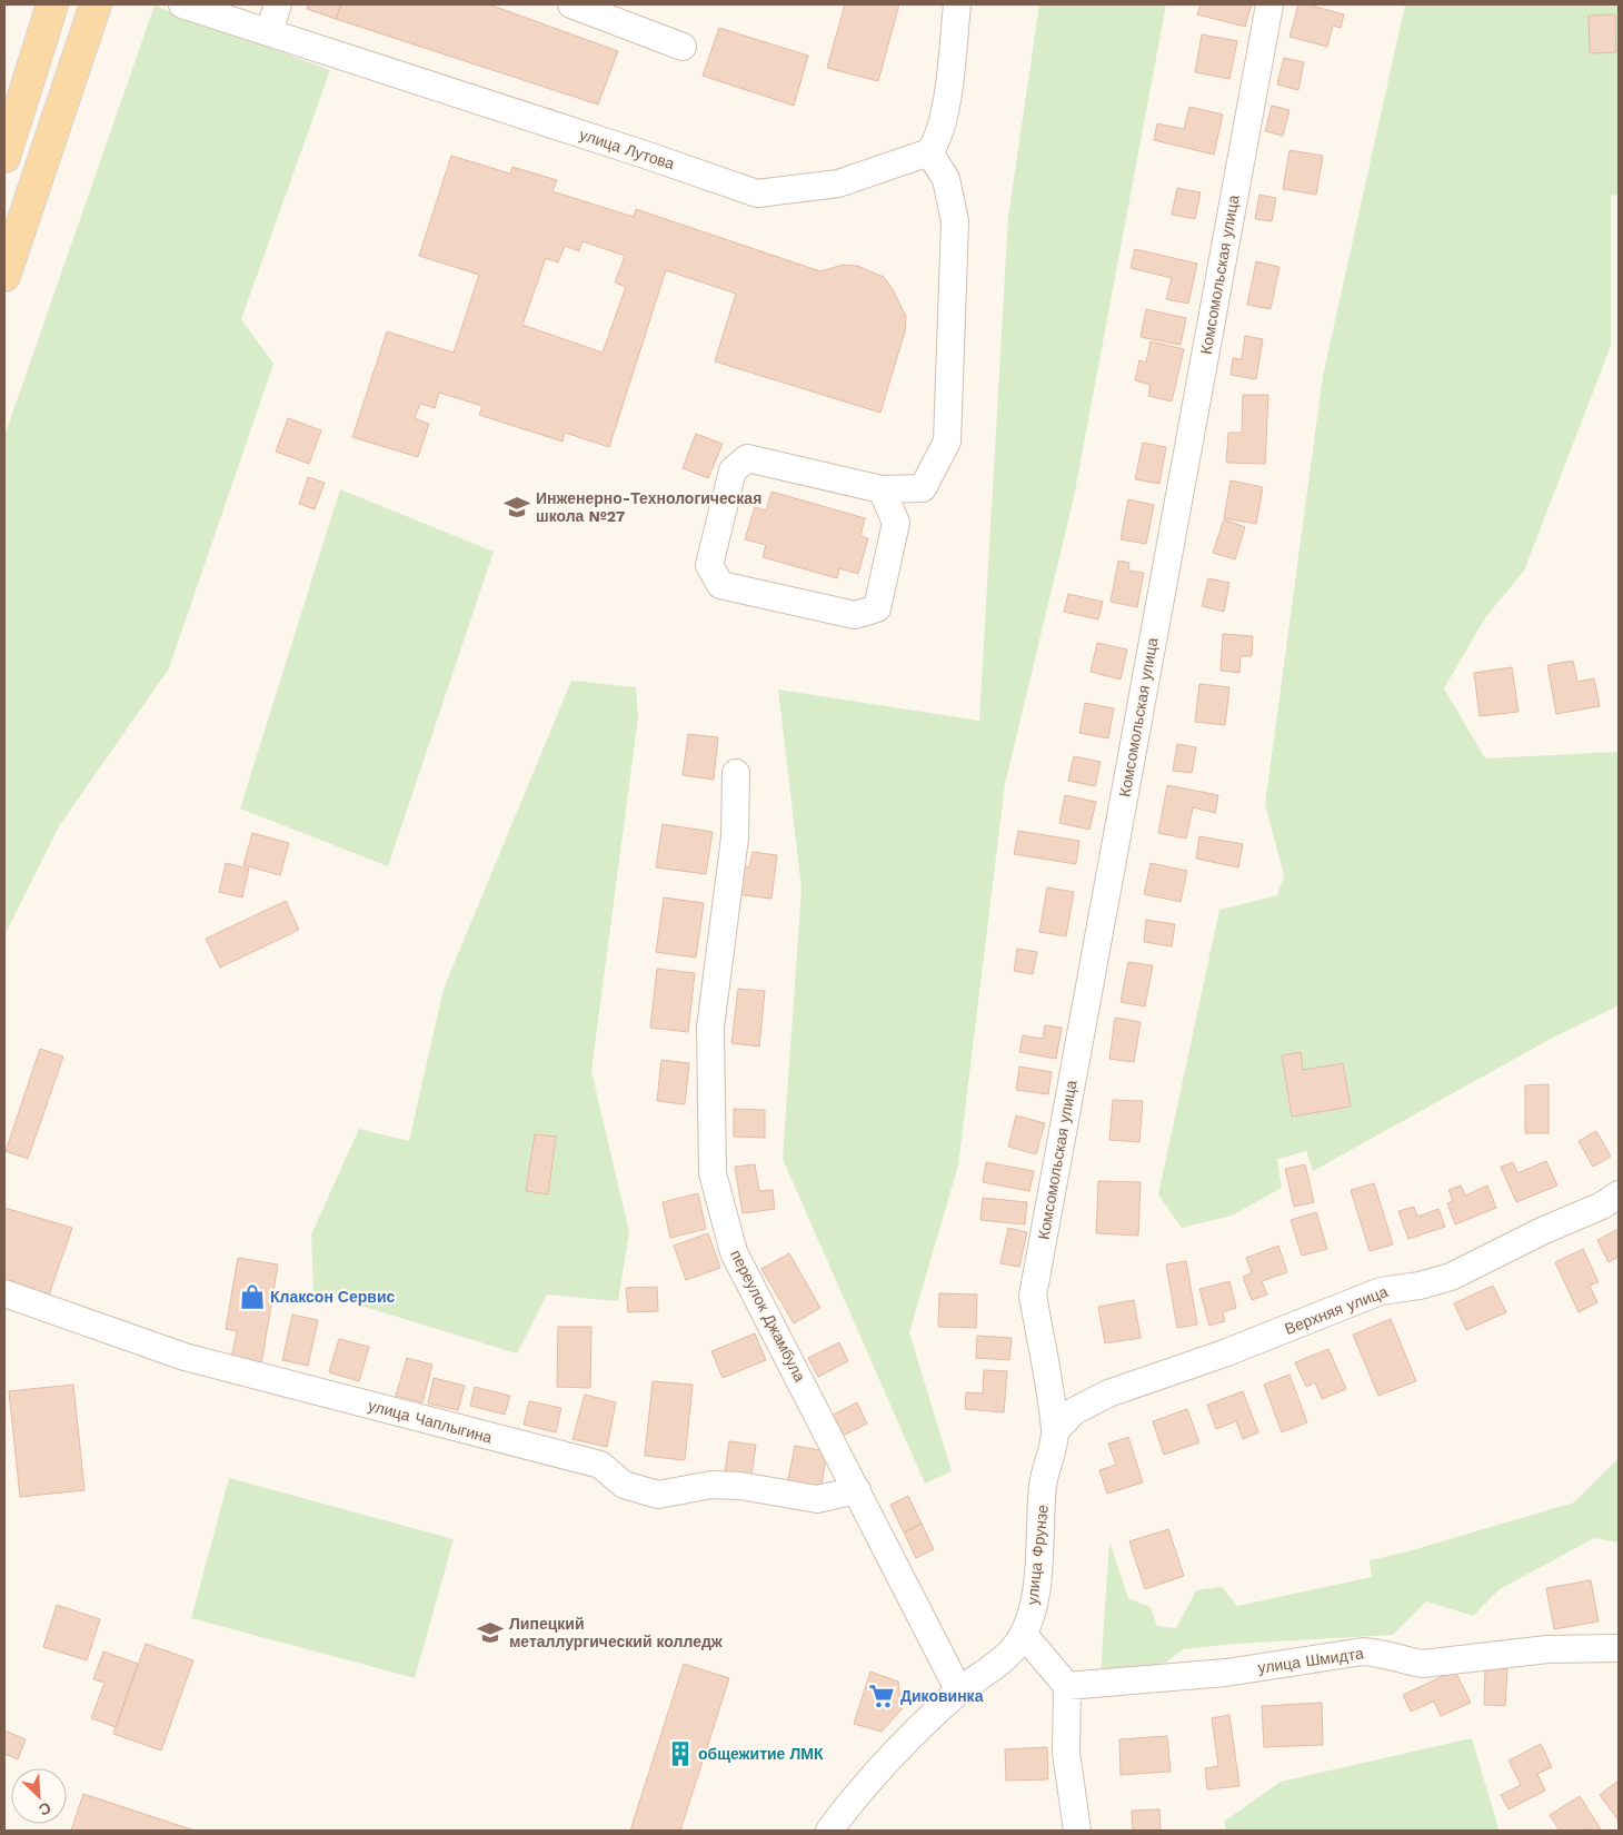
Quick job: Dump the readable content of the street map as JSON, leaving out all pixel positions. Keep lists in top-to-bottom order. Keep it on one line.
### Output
{"streets":{"street":["улица Лутова","Комсомольская улица","Верхняя улица","переулок Джамбула","улица Чаплыгина","улица Фрунзе","улица Шмидта"]},"crossings":[["Комсомольская улица","Верхняя улица"],["Комсомольская улица","улица Фрунзе"],["Верхняя улица","улица Фрунзе"],["переулок Джамбула","улица Чаплыгина"],["переулок Джамбула","улица Фрунзе"]],"places":{"school or university":["Инженерно-Технологическая школа №27","Липецкий металлургический колледж"],"shop":["Клаксон Сервис"],"supermarket":["Диковинка"],"building":["общежитие ЛМК"]},"north":"bottom right"}
